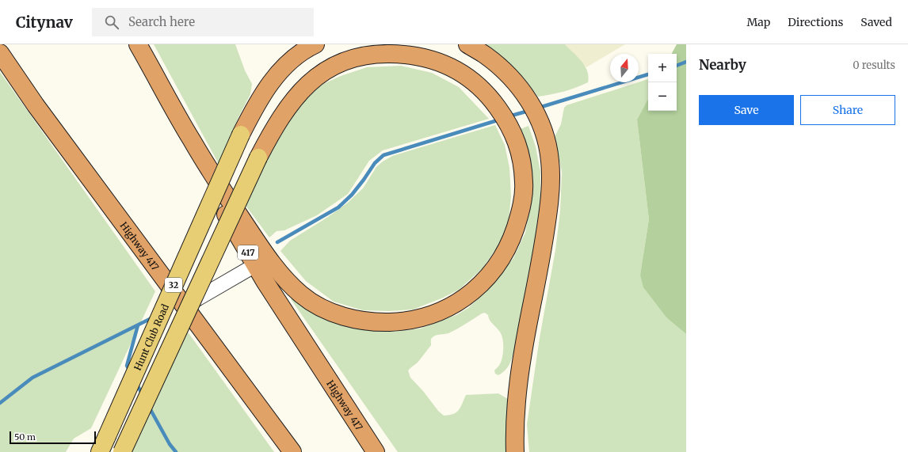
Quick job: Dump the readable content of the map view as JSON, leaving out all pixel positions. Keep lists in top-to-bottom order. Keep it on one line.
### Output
{"streets":{"highway":["Highway 417","417"],"main road":["32","Hunt Club Road"]},"scale_bar":"50 m","north":"top","page":{"header":"Citynav","search":"Search here","nav":["Map","Directions","Saved"],"heading":["Nearby","0 results"],"map_buttons":["+","−"],"buttons":["Save","Share"],"scale":"50 m"}}
